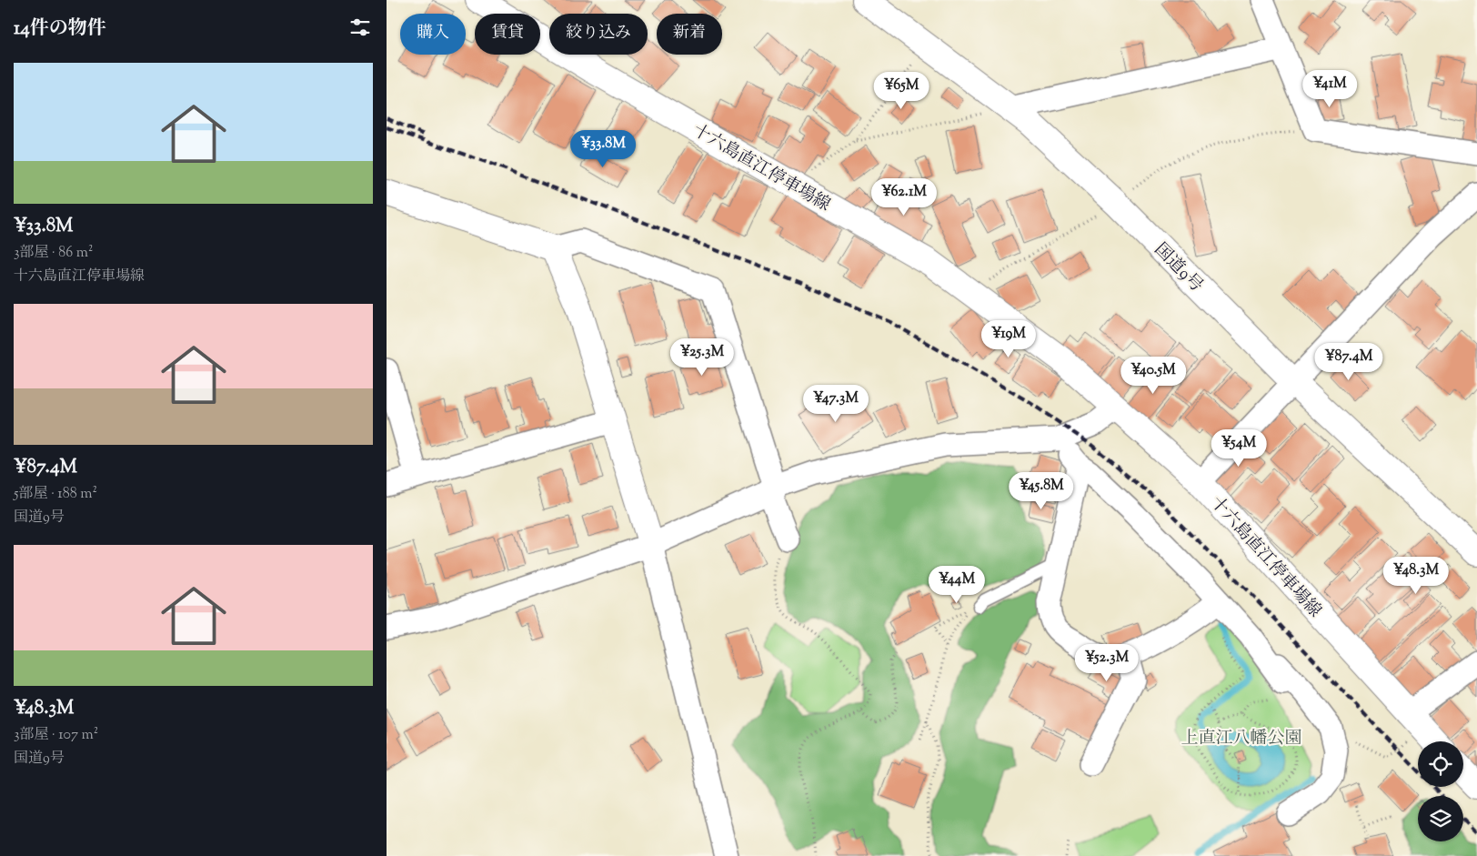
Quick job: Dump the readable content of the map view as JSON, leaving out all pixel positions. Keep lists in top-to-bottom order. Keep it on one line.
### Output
{"streets":{"main road":["十六島直江停車場線","国道9号"]},"parks":["上直江八幡公園"],"page":{"heading":"14件の物件","chip":["購入","賃貸","絞り込み","新着"],"list":[{"name":"¥33.8M","note":"3部屋 · 86 m² · 十六島直江停車場線"},{"name":"¥87.4M","note":"5部屋 · 188 m² · 国道9号"},{"name":"¥48.3M","note":"3部屋 · 107 m² · 国道9号"}],"price":["¥41M","¥65M","¥33.8M","¥62.1M","¥19M","¥25.3M","¥87.4M","¥40.5M","¥47.3M","¥54M","¥45.8M","¥48.3M","¥44M","¥52.3M"]}}
